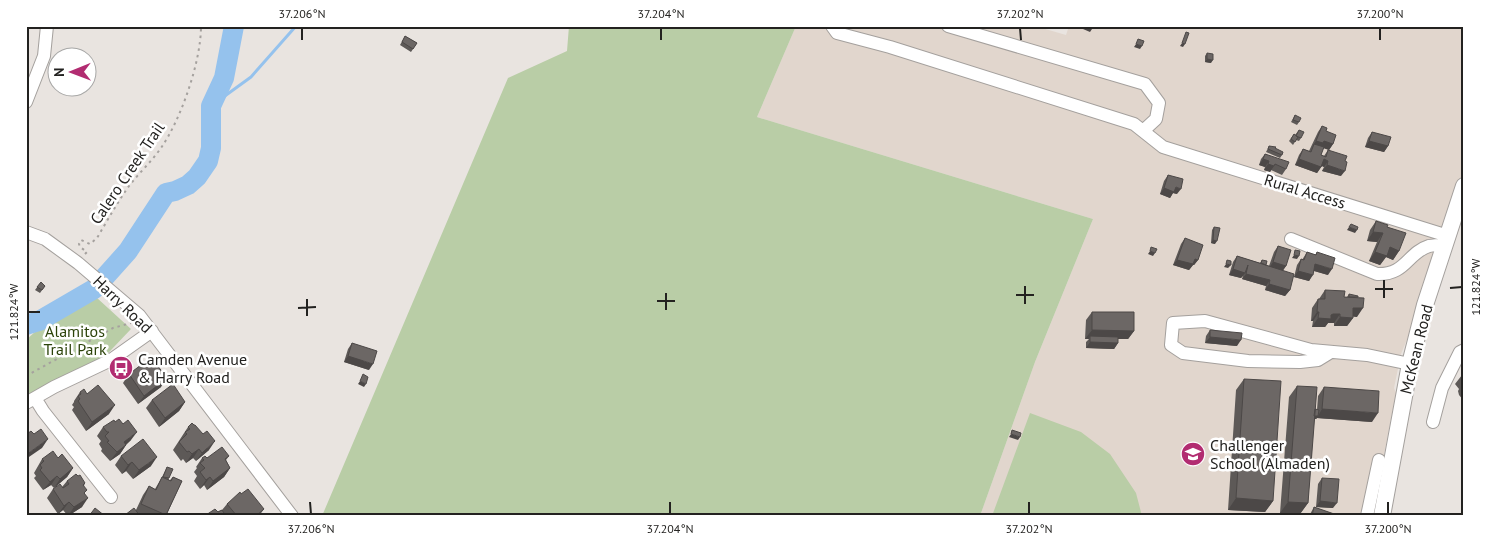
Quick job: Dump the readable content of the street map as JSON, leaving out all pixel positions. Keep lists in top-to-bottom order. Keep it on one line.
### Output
{"streets":{"main road":["McKean Road"],"street":["Rural Access","Harry Road"],"path":["Calero Creek Trail"]},"crossings":[["Rural Access","McKean Road"]],"parks":["Alamitos Trail Park"],"places":{"bus stop":["Camden Avenue & Harry Road"],"school or university":["Challenger School (Almaden)"]},"north":"left","coordinates":["37.206°N","37.204°N","37.202°N","37.200°N","121.824°W"]}
